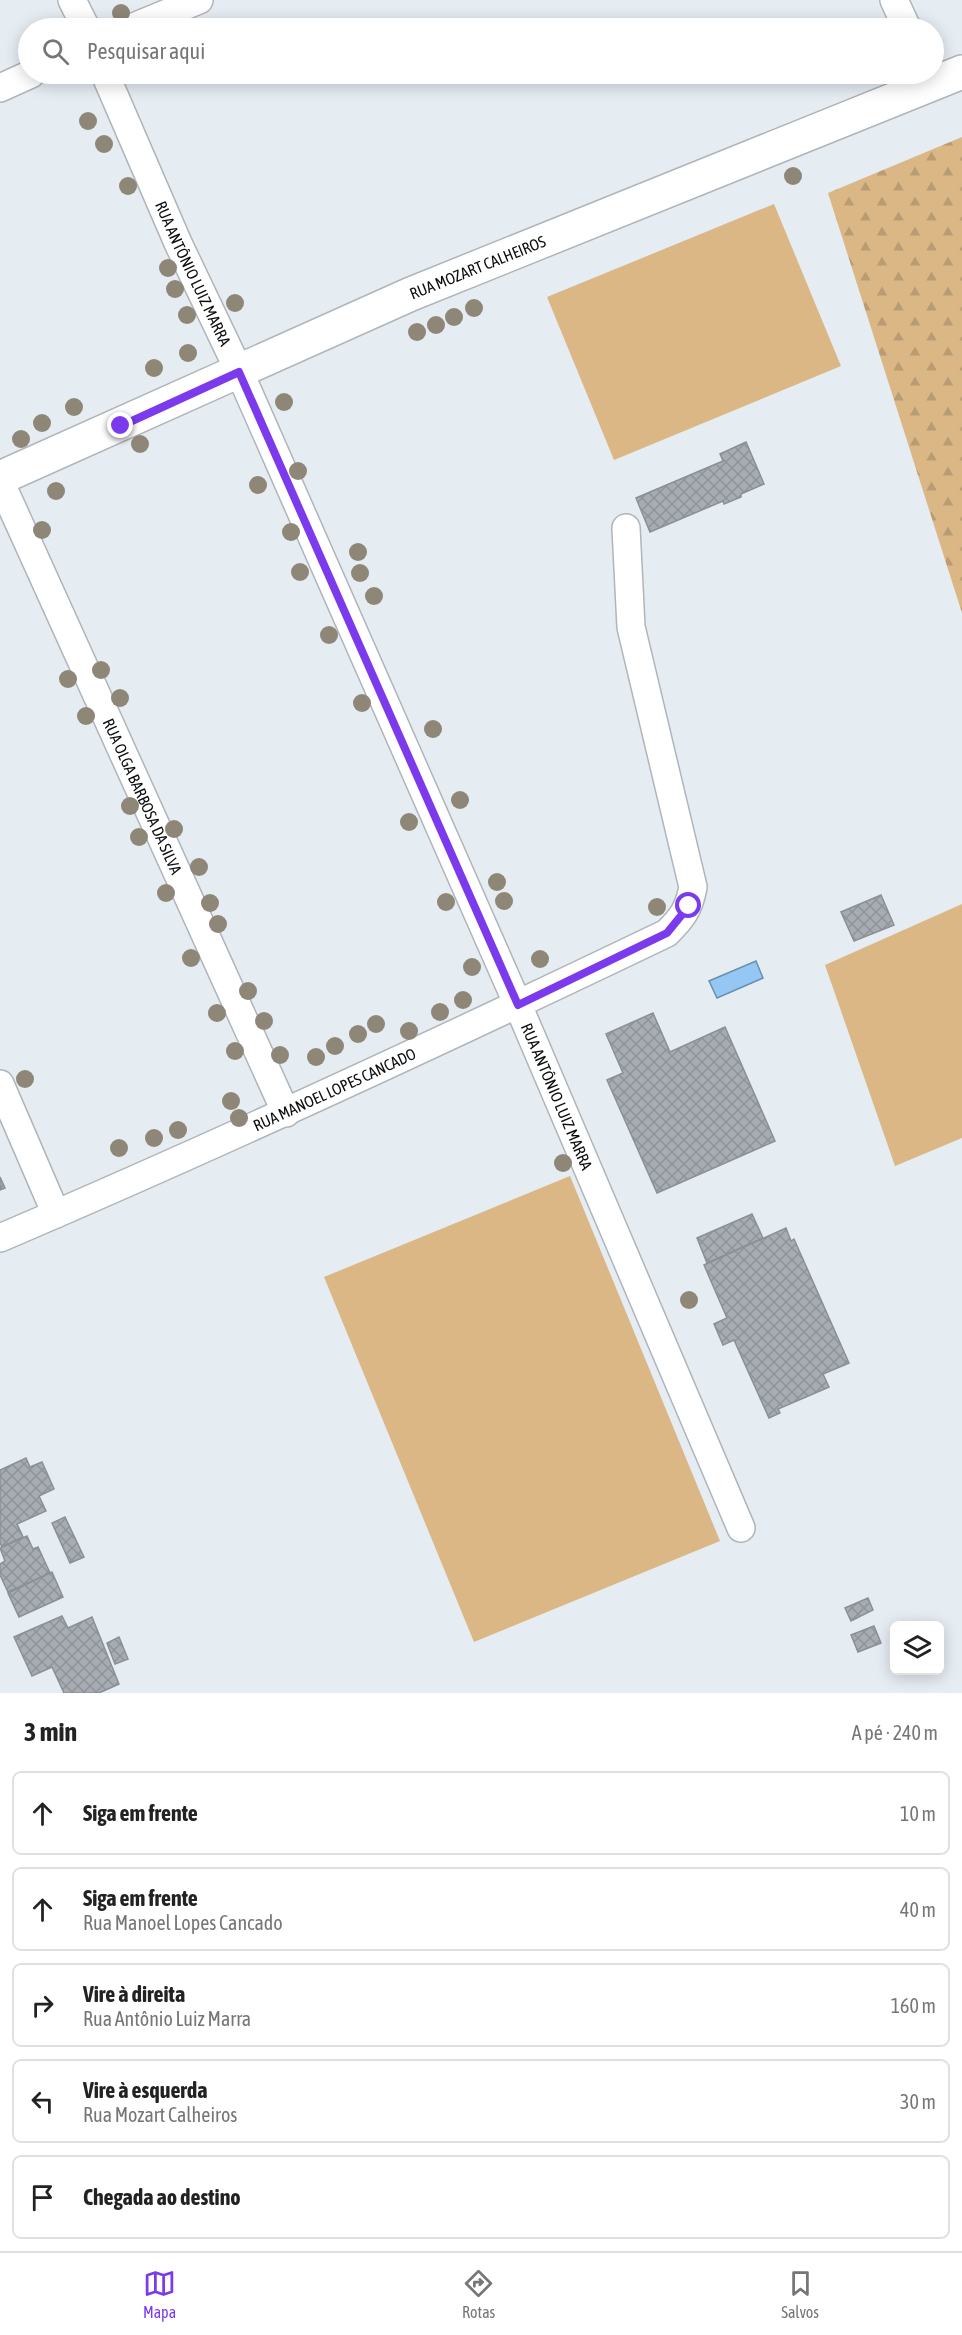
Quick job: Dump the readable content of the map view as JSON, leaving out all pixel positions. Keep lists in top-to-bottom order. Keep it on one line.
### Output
{"streets":{"street":["RUA MOZART CALHEIROS","RUA ANTÔNIO LUIZ MARRA","RUA OLGA BARBOSA DA SILVA","RUA MANOEL LOPES CANCADO"]},"crossings":[["RUA MOZART CALHEIROS","RUA ANTÔNIO LUIZ MARRA"],["RUA MOZART CALHEIROS","RUA OLGA BARBOSA DA SILVA"],["RUA ANTÔNIO LUIZ MARRA","RUA MANOEL LOPES CANCADO"],["RUA OLGA BARBOSA DA SILVA","RUA MANOEL LOPES CANCADO"]],"page":{"search":"Pesquisar aqui","heading":["3 min","A pé · 240 m"],"list":[["Siga em frente","10 m"],["Siga em frente","Rua Manoel Lopes Cancado","40 m"],["Vire à direita","Rua Antônio Luiz Marra","160 m"],["Vire à esquerda","Rua Mozart Calheiros","30 m"],"Chegada ao destino"],"nav":["Mapa","Rotas","Salvos"]}}
